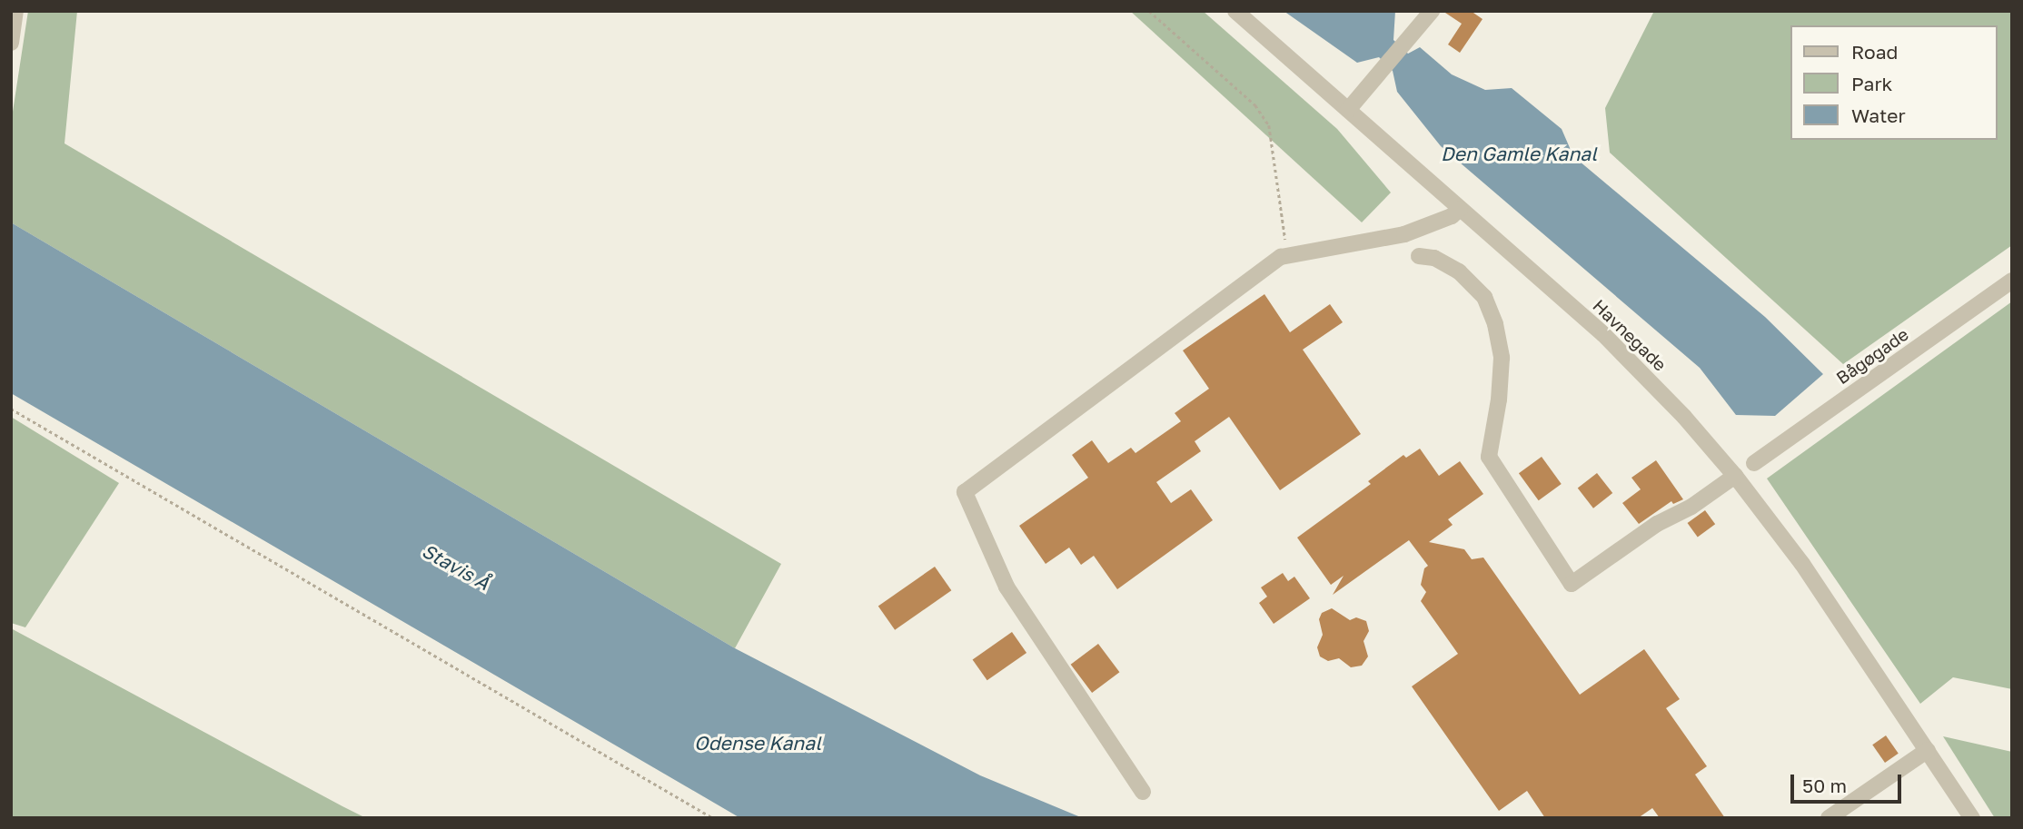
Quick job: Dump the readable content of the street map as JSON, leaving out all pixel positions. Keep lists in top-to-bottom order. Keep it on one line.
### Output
{"streets":{"street":["Havnegade","Bågøgade"]},"water":["Den Gamle Kanal","Stavis Å","Odense Kanal"],"legend":["Road","Park","Water"],"scale_bar":"50 m"}
